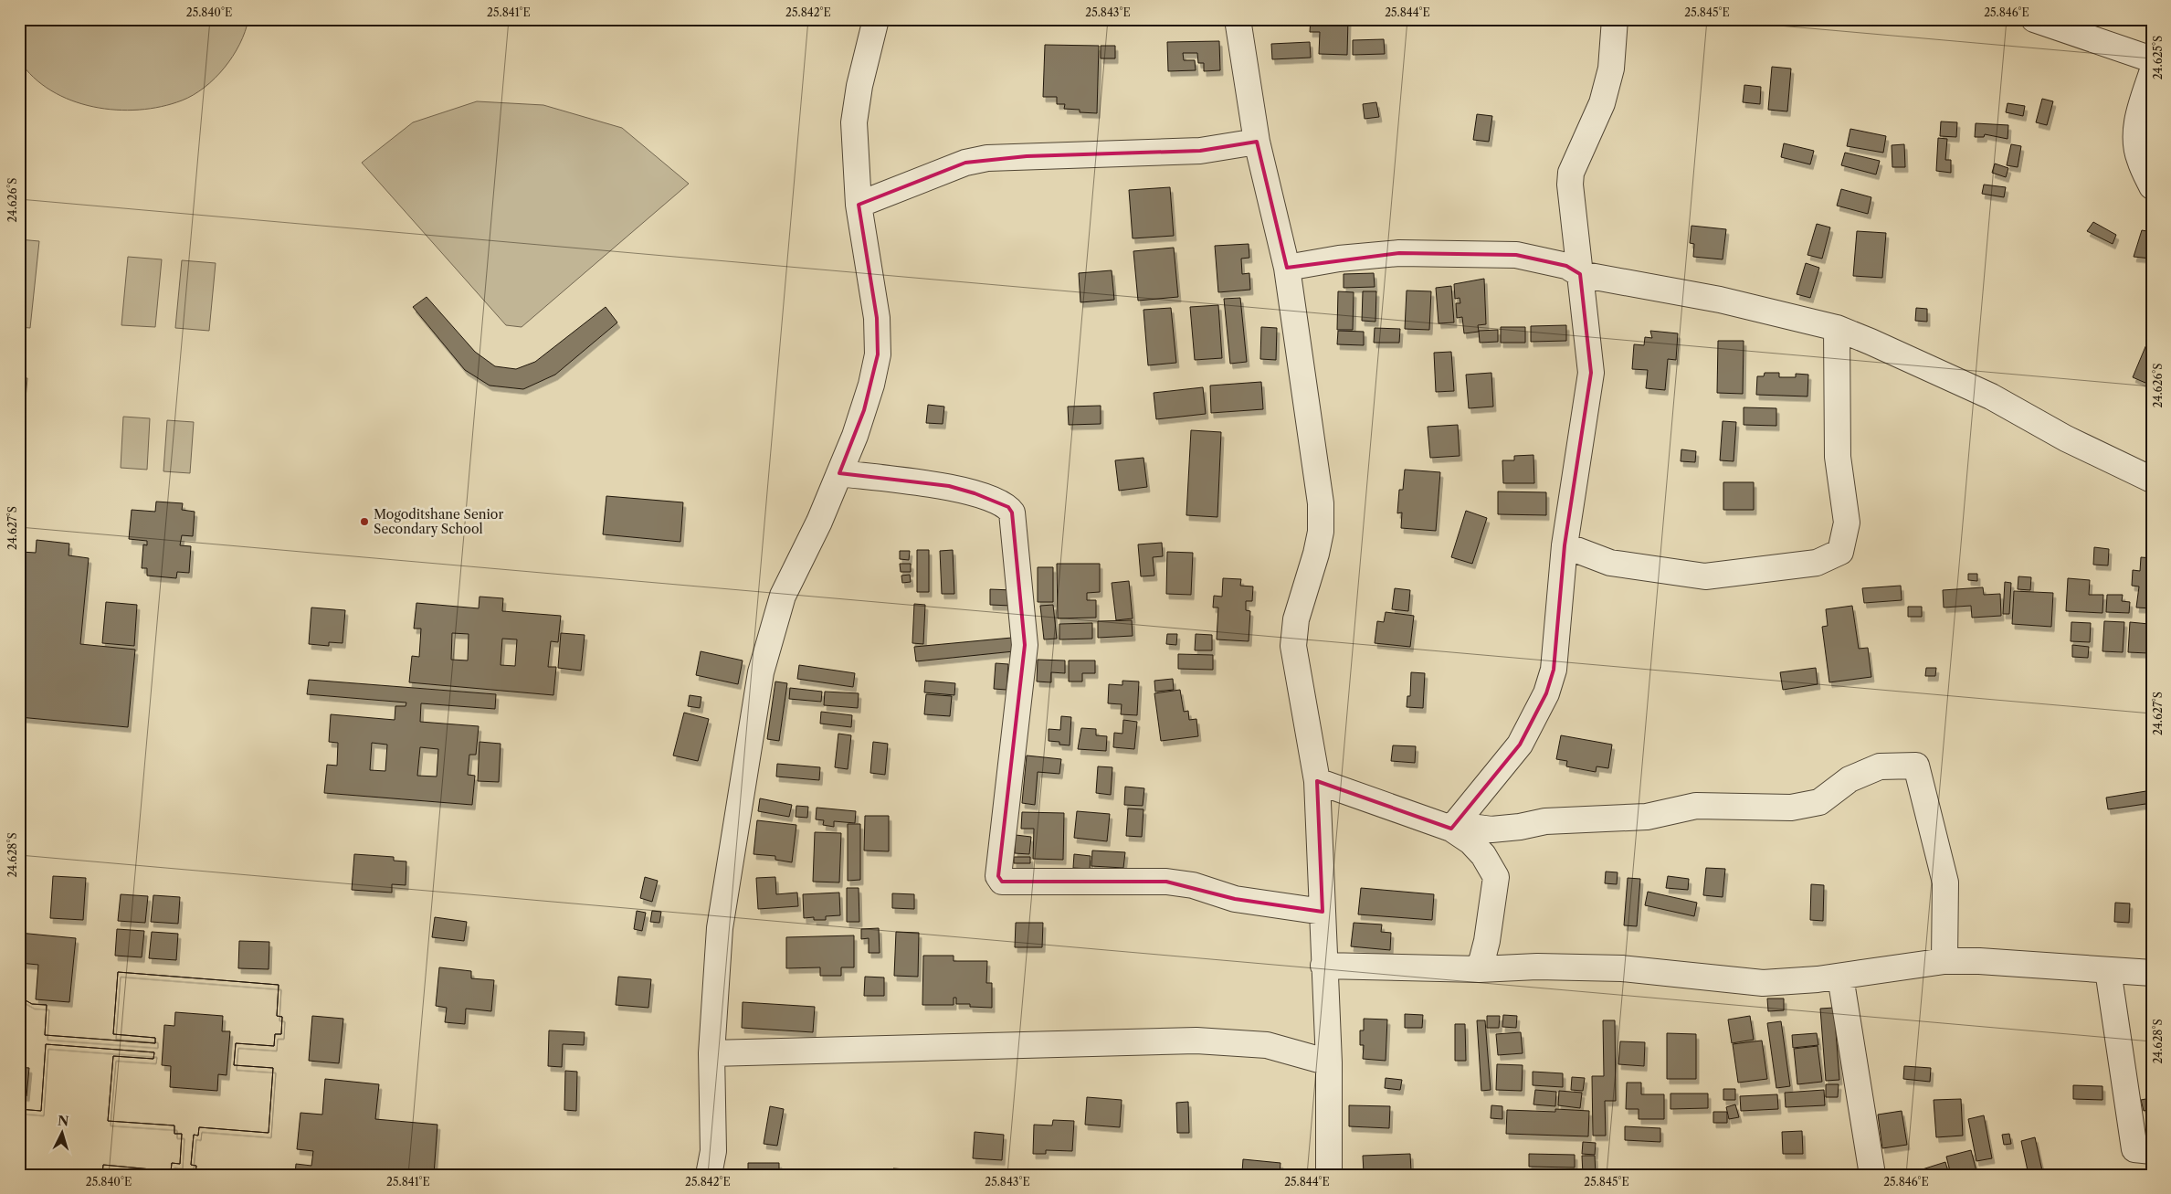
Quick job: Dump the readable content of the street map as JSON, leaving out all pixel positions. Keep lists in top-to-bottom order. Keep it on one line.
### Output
{"places":["Mogoditshane Senior Secondary School"],"north":"top","coordinates":["25.840°E","25.841°E","25.842°E","25.843°E","25.844°E","25.845°E","25.846°E","24.625°S","24.626°S","24.627°S","24.628°S"]}
